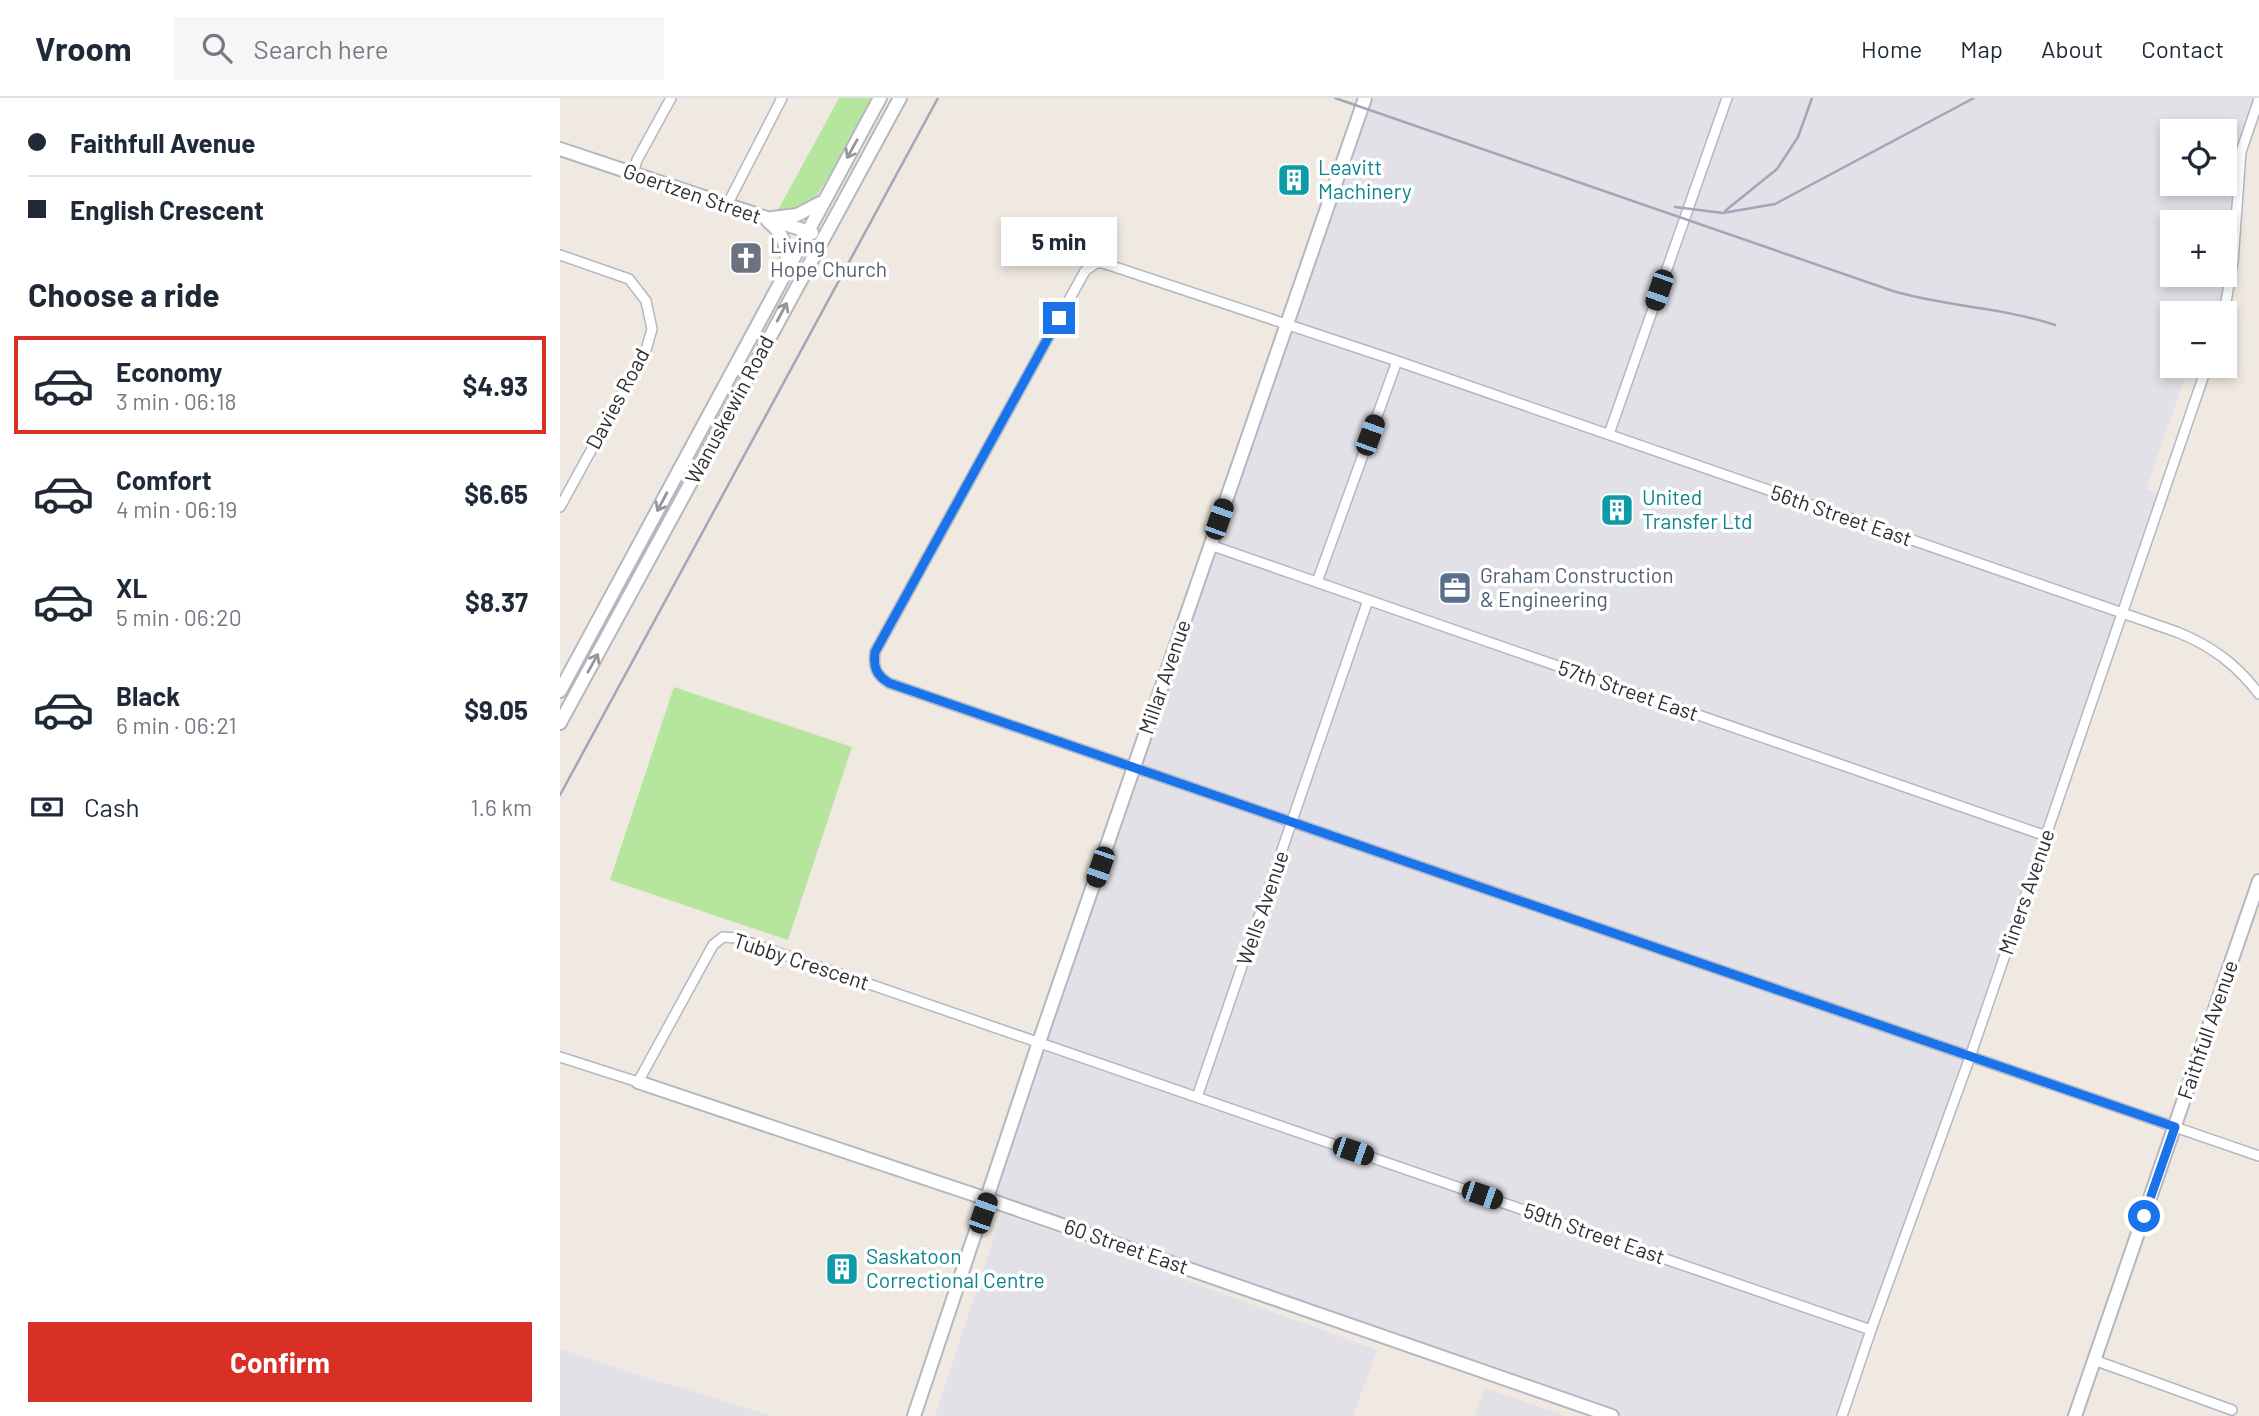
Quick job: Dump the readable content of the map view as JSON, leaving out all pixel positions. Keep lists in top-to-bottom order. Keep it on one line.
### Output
{"streets":{"street":["Goertzen Street","Davies Road","Wanuskewin Road","56th Street East","Millar Avenue","57th Street East","Miners Avenue","Wells Avenue","Tubby Crescent","Faithfull Avenue","59th Street East","60 Street East"]},"crossings":[["Goertzen Street","Wanuskewin Road"],["56th Street East","Millar Avenue"],["56th Street East","Miners Avenue"],["Millar Avenue","57th Street East"],["Millar Avenue","Tubby Crescent"],["Millar Avenue","59th Street East"],["Millar Avenue","60 Street East"],["57th Street East","Miners Avenue"],["57th Street East","Wells Avenue"],["Miners Avenue","59th Street East"],["Wells Avenue","59th Street East"],["Tubby Crescent","59th Street East"],["Tubby Crescent","60 Street East"]],"places":{"building":["Leavitt Machinery","United Transfer Ltd","Saskatoon Correctional Centre"],"church":["Living Hope Church"],"office":["Graham Construction & Engineering"]},"page":{"header":"Vroom","search":"Search here","nav":["Home","Map","About","Contact"],"banner":["Faithfull Avenue","English Crescent"],"map_buttons":["+","−"],"bubble":"5 min","heading":"Choose a ride","list":[{"name":"Economy","note":"3 min · 06:18","value":"$4.93"},{"name":"Comfort","note":"4 min · 06:19","value":"$6.65"},{"name":"XL","note":"5 min · 06:20","value":"$8.37"},{"name":"Black","note":"6 min · 06:21","value":"$9.05"}],"pay":["Cash","1.6 km"],"buttons":"Confirm"}}
